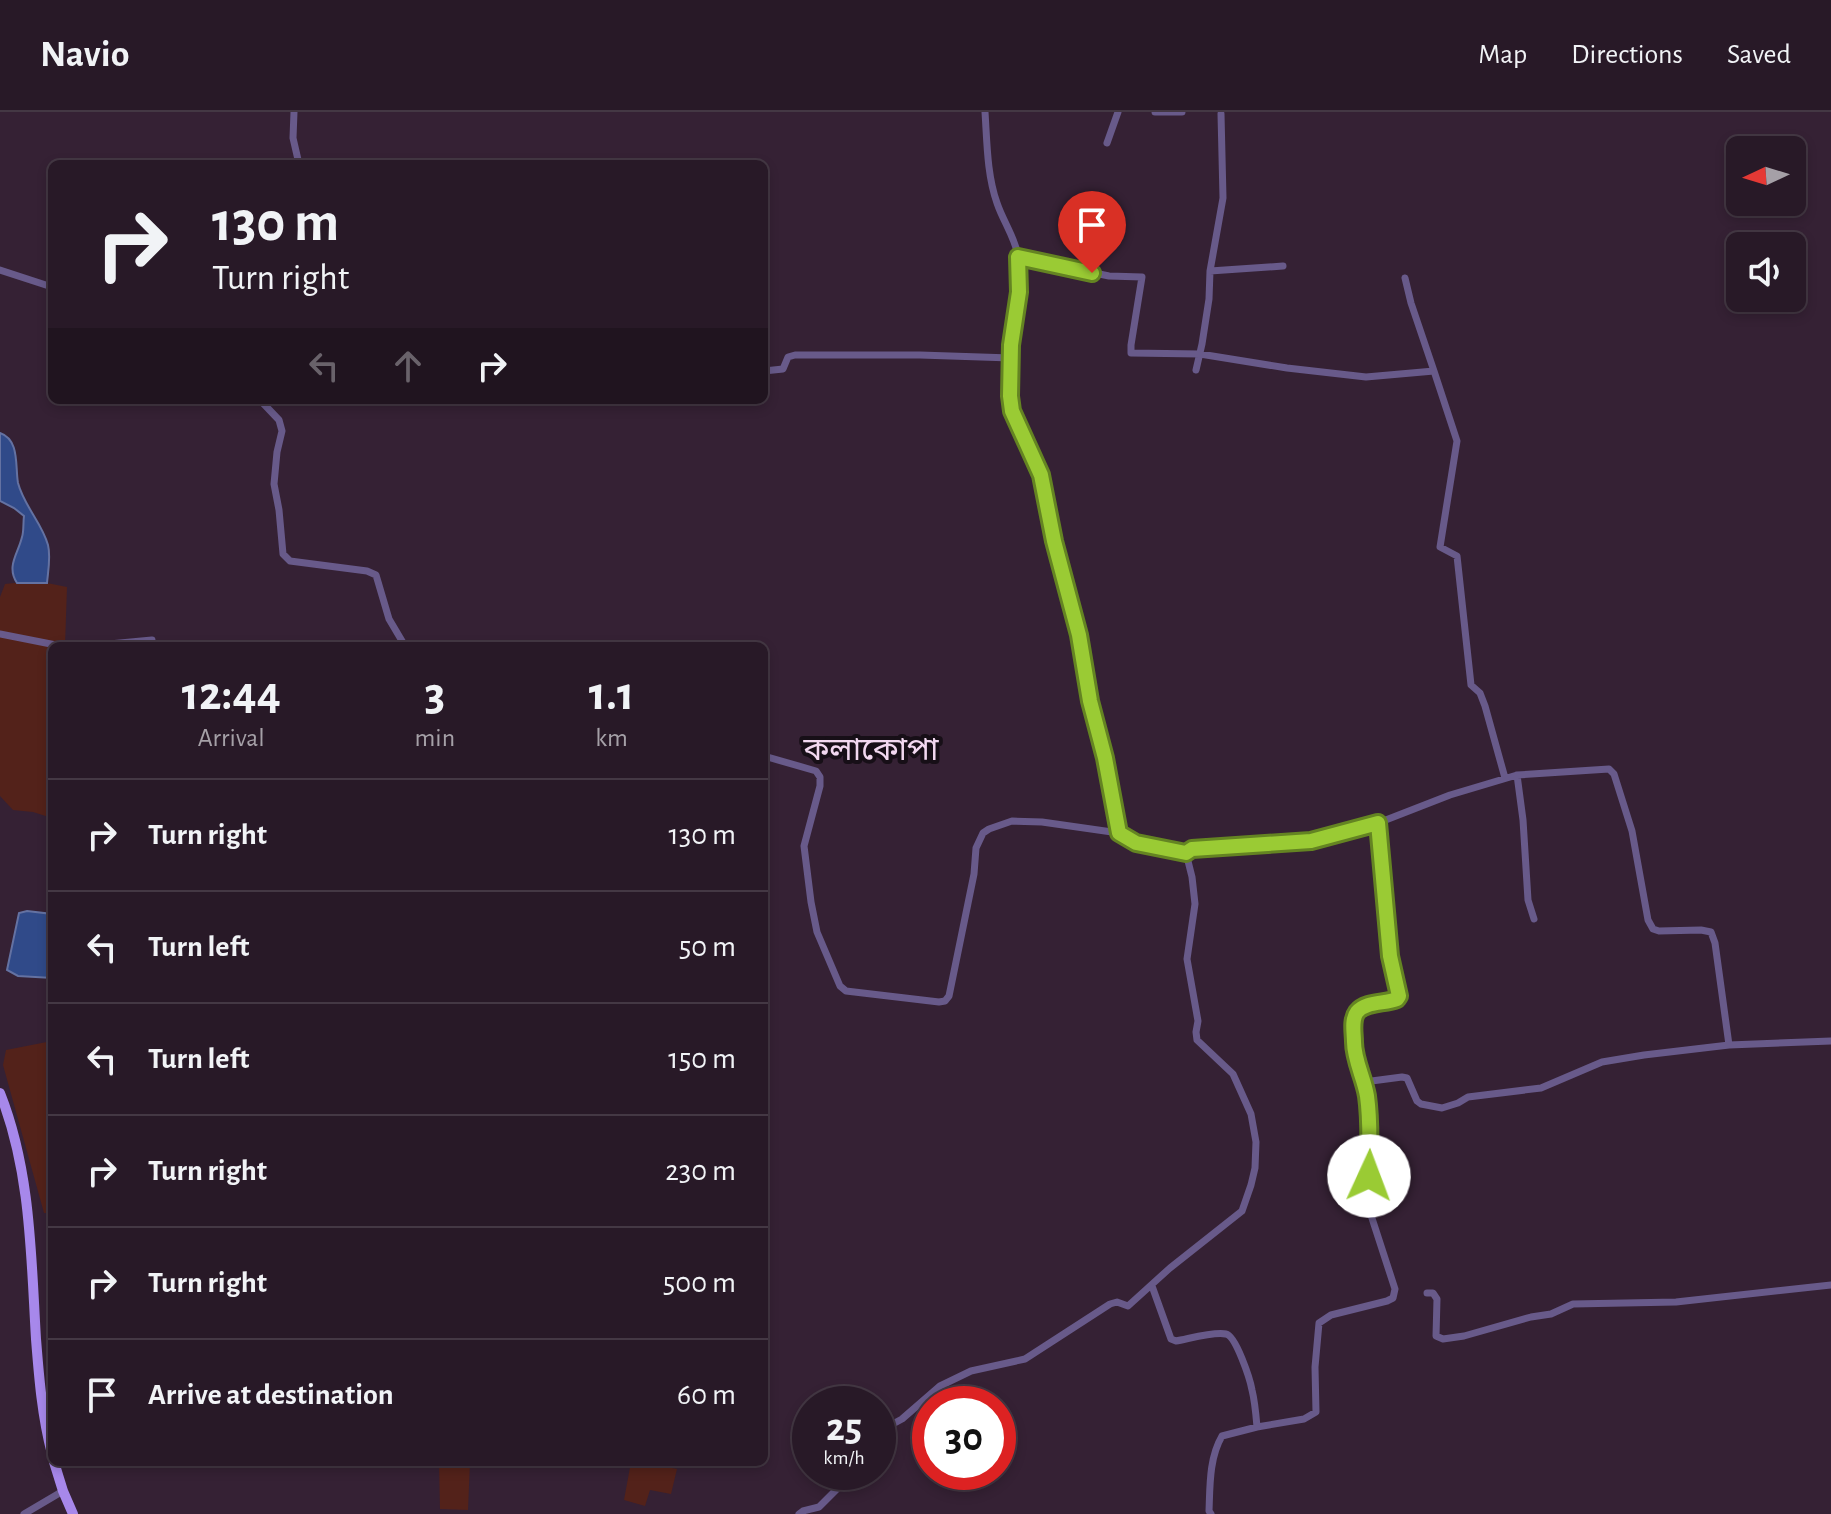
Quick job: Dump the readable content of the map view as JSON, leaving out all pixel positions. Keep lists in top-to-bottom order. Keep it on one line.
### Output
{"districts":["কলাকোপা"],"north":"left","page":{"header":"Navio","nav":["Map","Directions","Saved"],"turn":["130 m","Turn right"],"eta":["12:44","Arrival","3","min","1.1","km"],"list":[{"name":"Turn right","value":"130 m"},{"name":"Turn left","value":"50 m"},{"name":"Turn left","value":"150 m"},{"name":"Turn right","value":"230 m"},{"name":"Turn right","value":"500 m"},{"name":"Arrive at destination","value":"60 m"}],"speed":"25 km/h","limit":"30"}}
